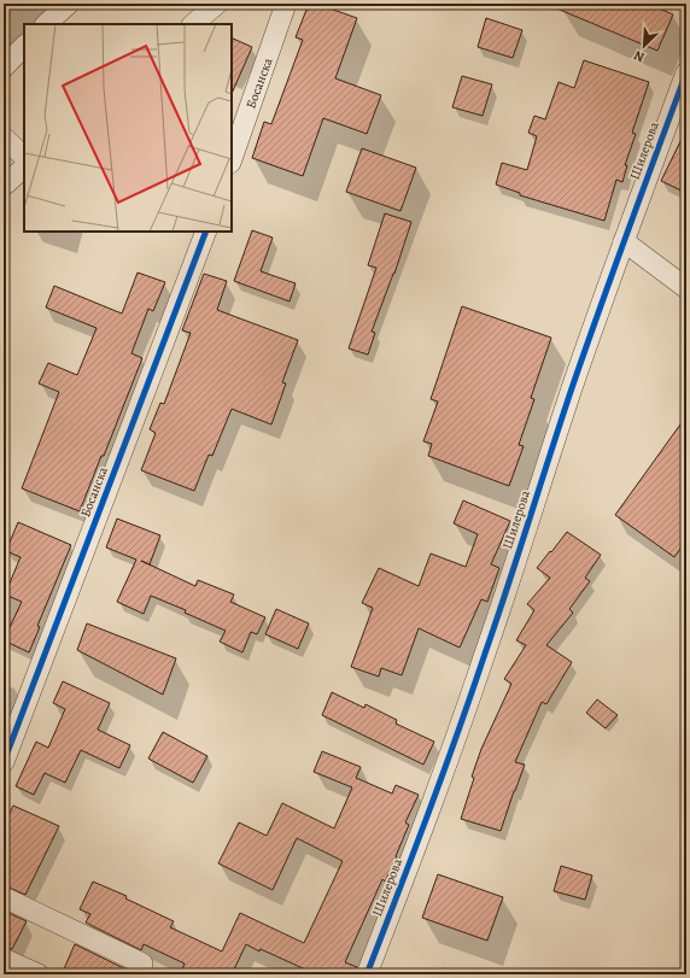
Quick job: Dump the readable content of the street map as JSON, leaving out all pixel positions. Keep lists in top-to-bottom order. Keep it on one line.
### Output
{"streets":{"street":["Босанска","Шилерова"]},"north":"bottom left"}
